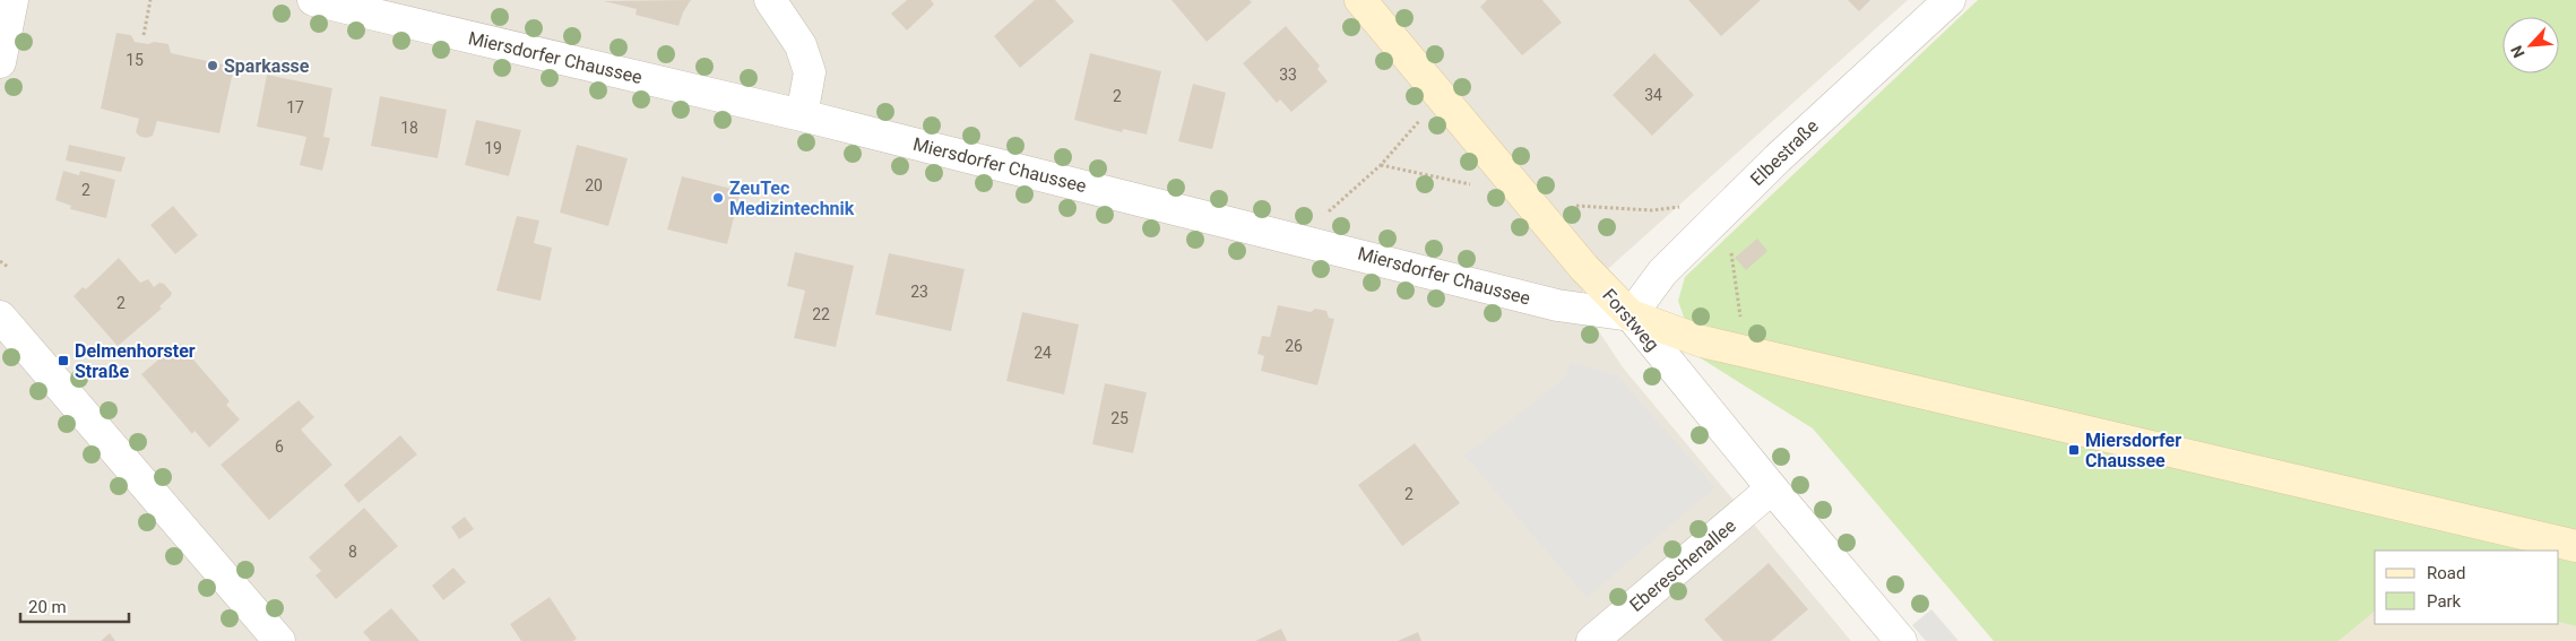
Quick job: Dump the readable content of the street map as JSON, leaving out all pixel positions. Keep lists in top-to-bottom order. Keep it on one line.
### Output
{"streets":{"main road":["Miersdorfer Chaussee","Forstweg"],"street":["Elbestraße","Ebereschenallee"]},"crossings":[["Miersdorfer Chaussee","Elbestraße"],["Miersdorfer Chaussee","Forstweg"],["Elbestraße","Forstweg"],["Forstweg","Ebereschenallee"]],"places":{"other":["Sparkasse","ZeuTec Medizintechnik"],"transit":["Delmenhorster Straße","Miersdorfer Chaussee"]},"house_numbers":["15","33","34","2","17","18","19","20","2","23","2","22","26","24","25","6","2","8"],"legend":["Road","Park"],"scale_bar":"20 m","north":"bottom left"}
